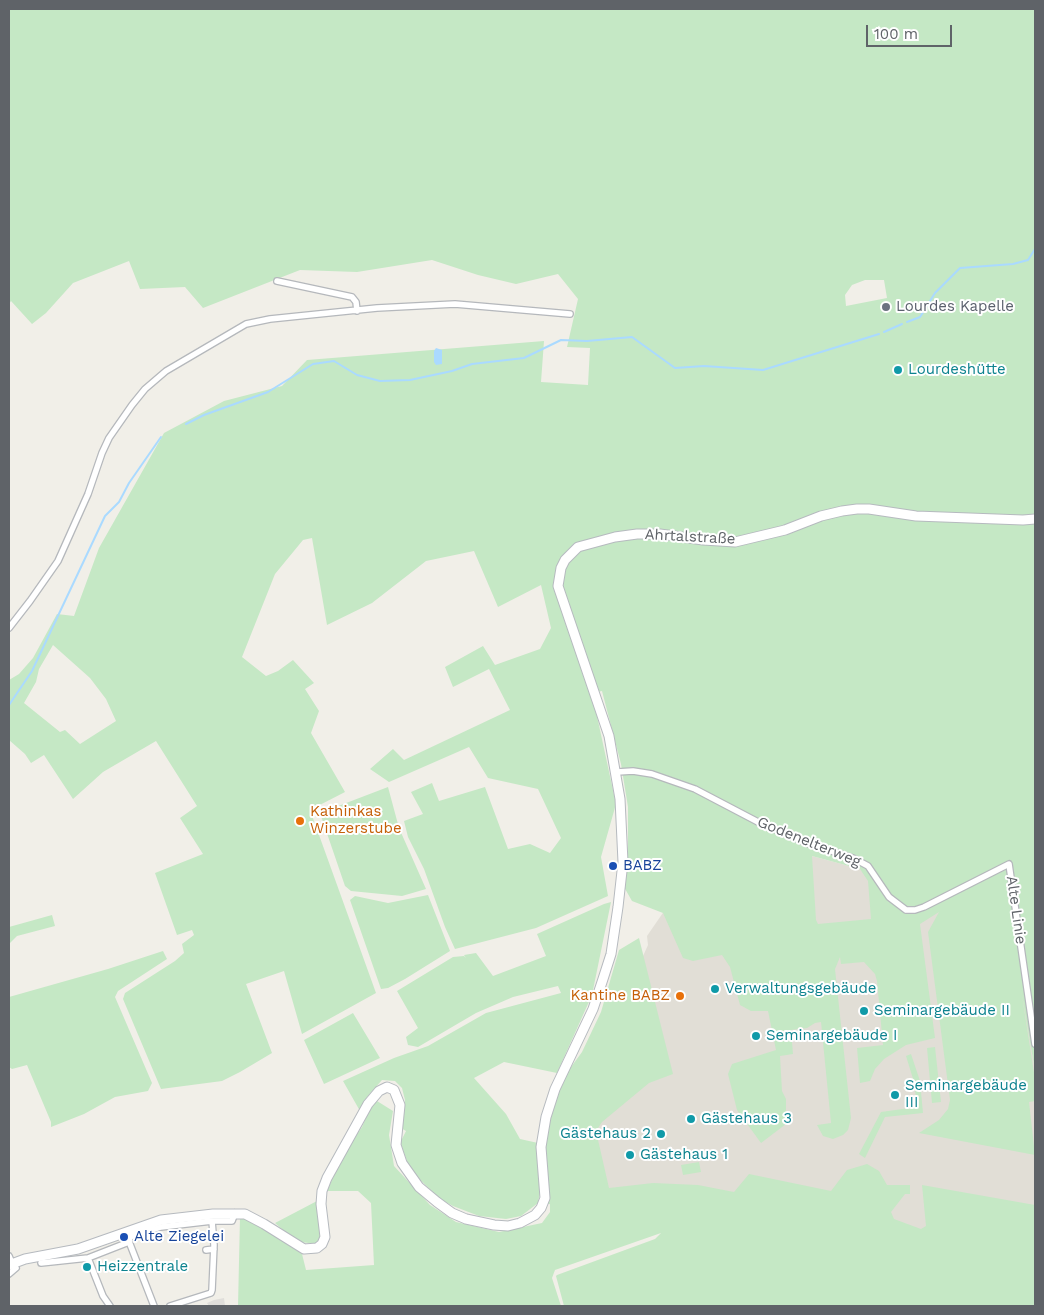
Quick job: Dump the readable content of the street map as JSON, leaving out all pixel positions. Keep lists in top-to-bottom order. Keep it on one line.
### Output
{"streets":{"main road":["Ahrtalstraße"],"street":["Godenelterweg","Alte Linie"]},"crossings":[["Ahrtalstraße","Godenelterweg"],["Godenelterweg","Alte Linie"]],"places":["Lourdes Kapelle","Lourdeshütte","Kathinkas Winzerstube","BABZ","Verwaltungsgebäude","Kantine BABZ","Seminargebäude II","Seminargebäude I","Seminargebäude III","Gästehaus 3","Gästehaus 2","Gästehaus 1","Alte Ziegelei","Heizzentrale"],"scale_bar":"100 m"}
